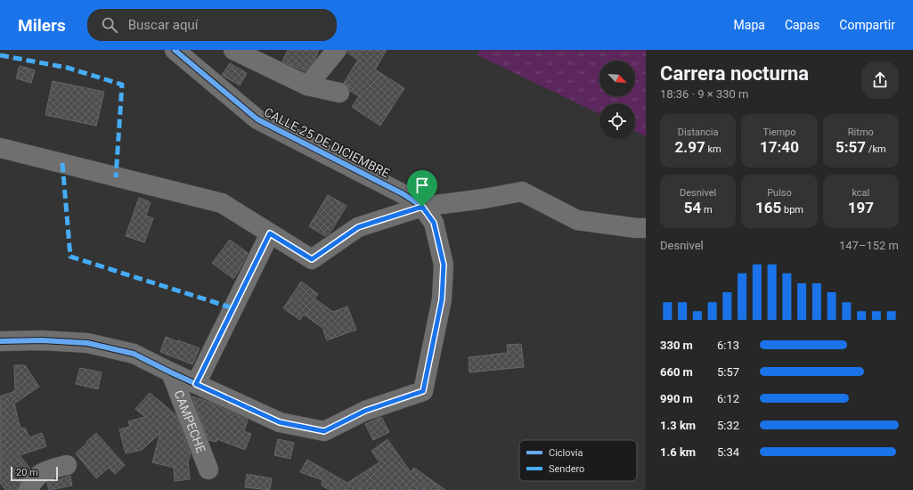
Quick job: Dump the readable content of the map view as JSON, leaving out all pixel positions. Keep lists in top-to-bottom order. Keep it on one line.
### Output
{"streets":{"street":["CALLE 25 DE DICIEMBRE","CAMPECHE"]},"legend":["Ciclovía","Sendero"],"scale_bar":"20 m","north":"bottom right","page":{"header":"Milers","search":"Buscar aquí","nav":["Mapa","Capas","Compartir"],"heading":["Carrera nocturna","18:36 · 9 × 330 m"],"stats":[["Distancia","2.97 km"],["Tiempo","17:40"],["Ritmo","5:57 /km"],["Desnivel","54 m"],["Pulso","165 bpm"],["kcal","197"]],"chart":["Desnivel","147–152 m"],"list":[{"name":"330 m","note":"6:13"},{"name":"660 m","note":"5:57"},{"name":"990 m","note":"6:12"},{"name":"1.3 km","note":"5:32"},{"name":"1.6 km","note":"5:34"}],"scale":"20 m"}}
